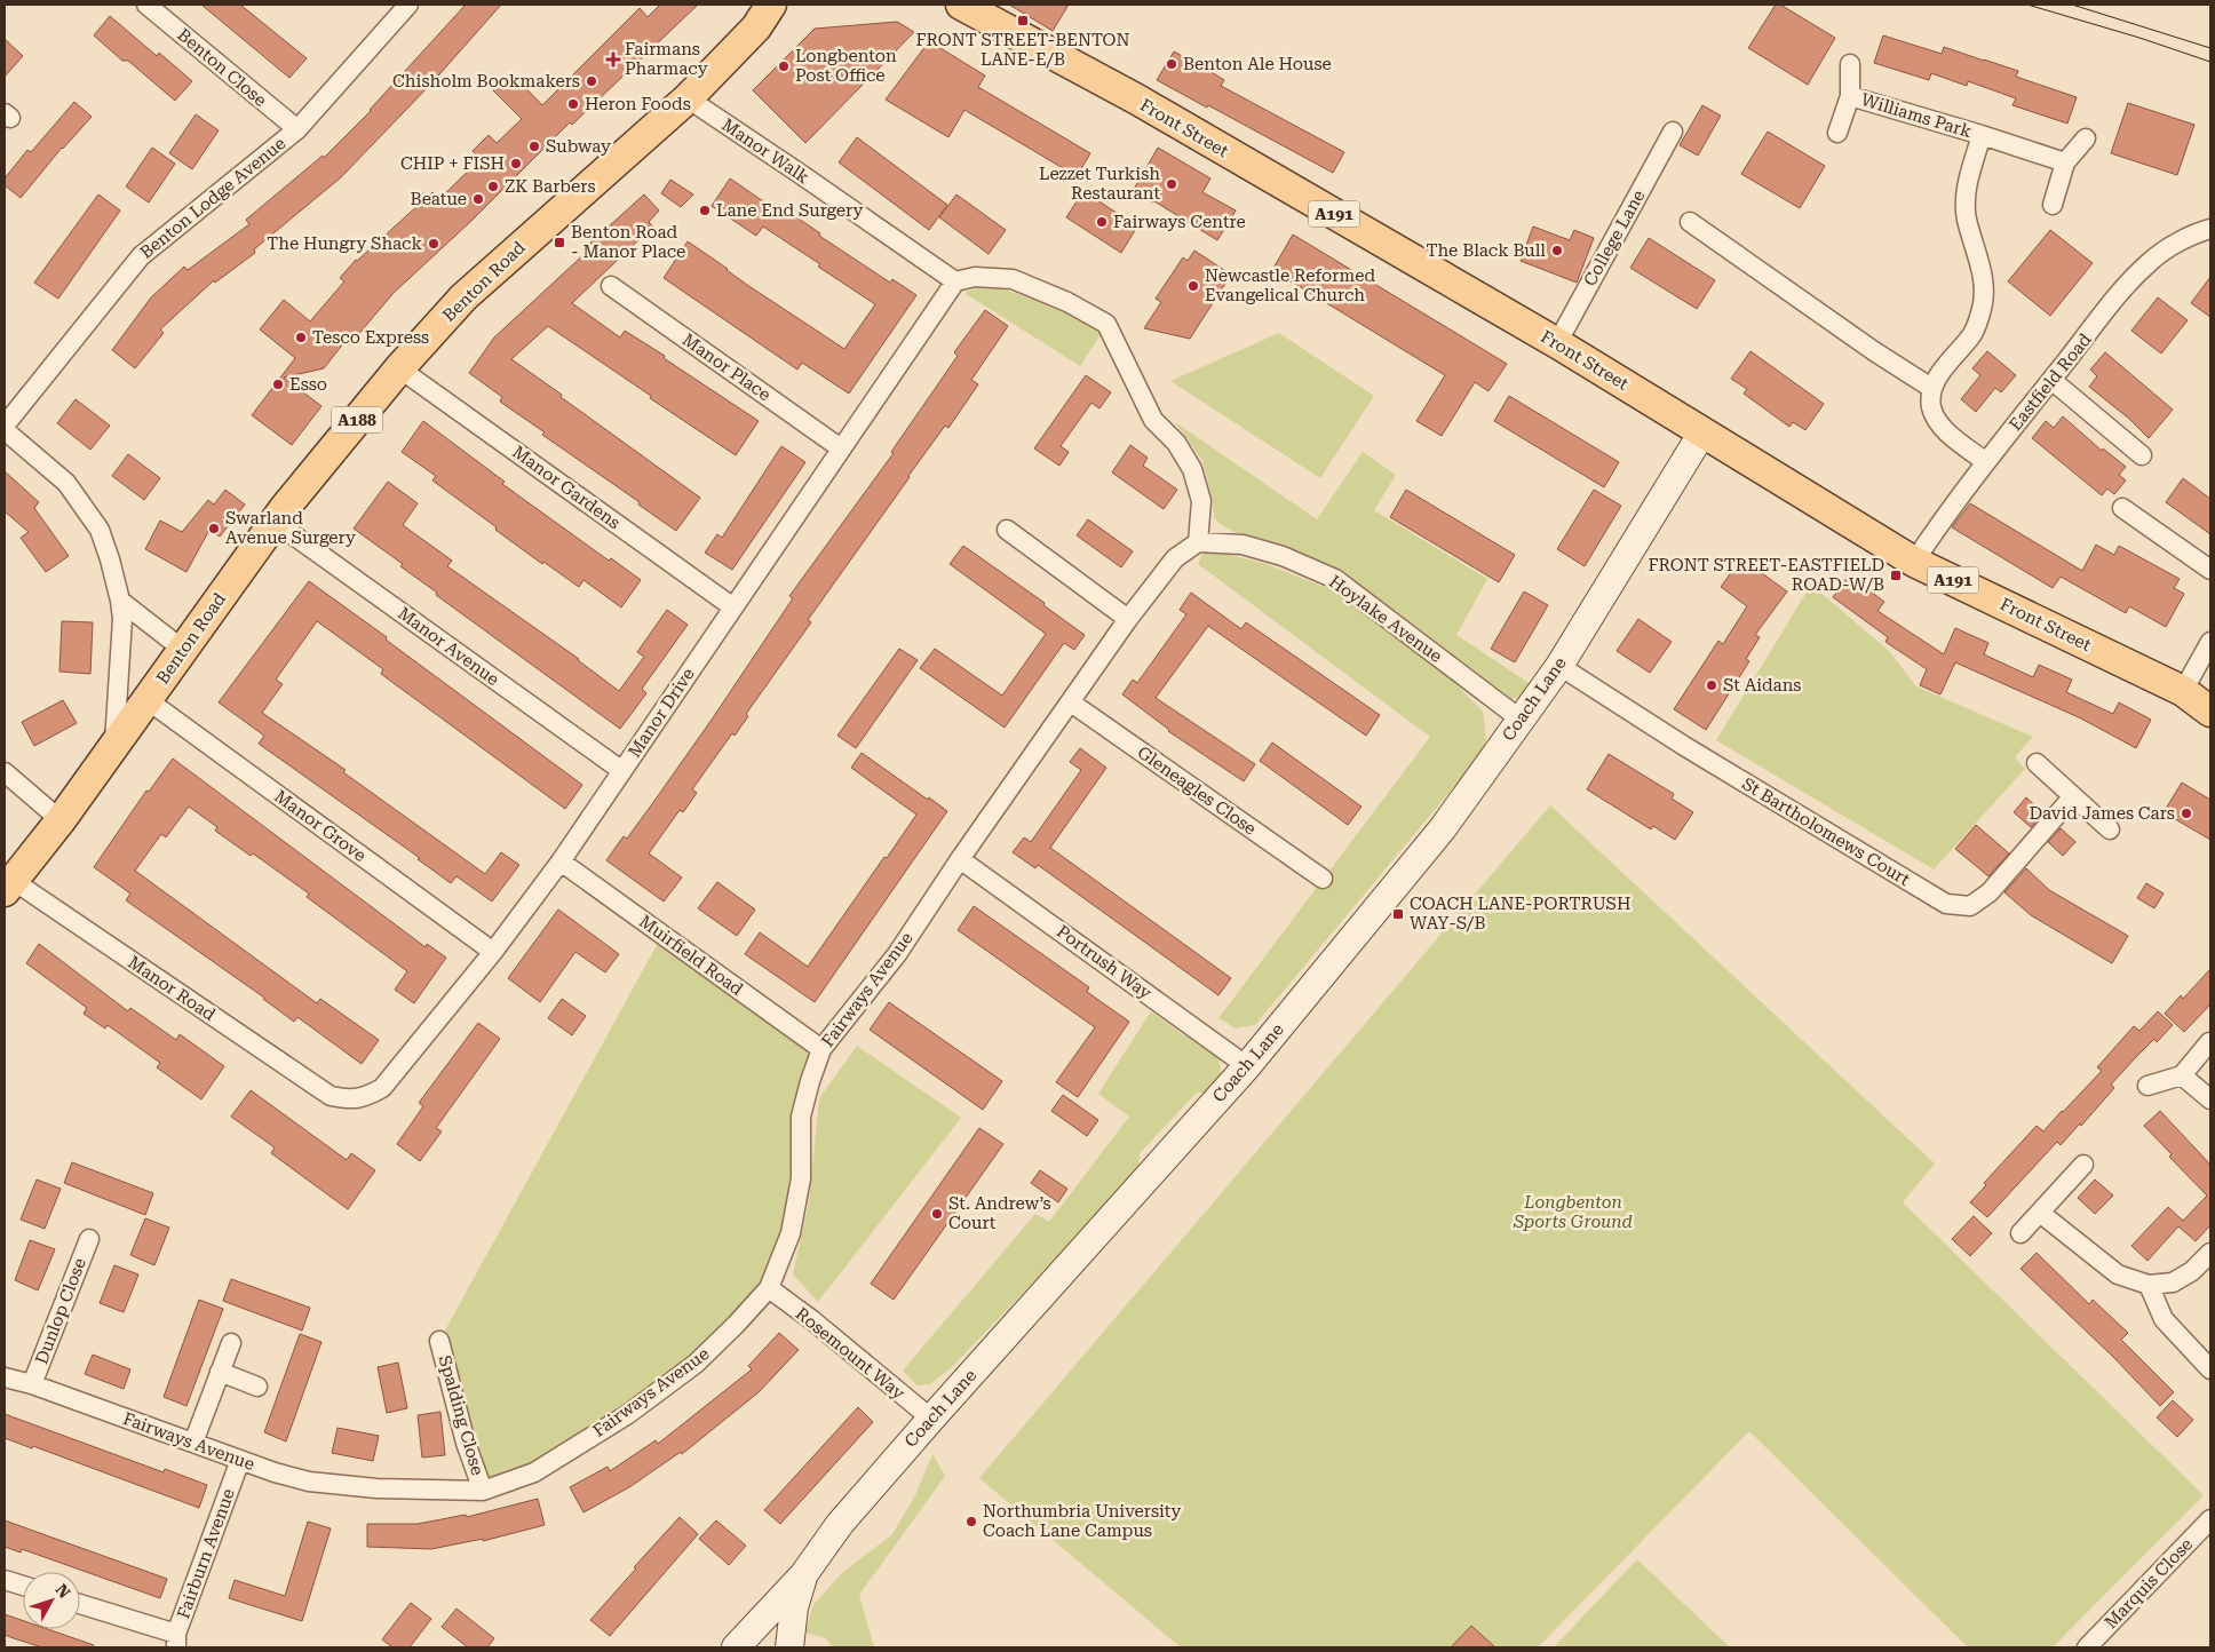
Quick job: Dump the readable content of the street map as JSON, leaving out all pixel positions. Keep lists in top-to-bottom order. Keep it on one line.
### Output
{"streets":{"main road":["Front Street","A191","Benton Road","A188"],"street":["Benton Close","Williams Park","Manor Walk","Benton Lodge Avenue","College Lane","Manor Place","Eastfield Road","Manor Gardens","Hoylake Avenue","Manor Avenue","Coach Lane","Manor Drive","Gleneagles Close","Manor Grove","St Bartholomews Court","Muirfield Road","Portrush Way","Manor Road","Fairways Avenue","Dunlop Close","Rosemount Way","Spalding Close","Fairburn Avenue","Marquis Close"]},"crossings":[["Benton Close","Benton Lodge Avenue"],["Front Street","College Lane"],["Front Street","Eastfield Road"],["Front Street","Coach Lane"],["Manor Walk","Benton Road"],["Manor Walk","Manor Drive"],["Benton Road","Manor Gardens"],["Benton Road","Manor Avenue"],["Benton Road","Manor Grove"],["Benton Road","Manor Road"],["Manor Place","Manor Drive"],["Manor Gardens","Manor Drive"],["Hoylake Avenue","Coach Lane"],["Hoylake Avenue","Fairways Avenue"],["Manor Avenue","Manor Drive"],["Coach Lane","St Bartholomews Court"],["Coach Lane","Portrush Way"],["Coach Lane","Rosemount Way"],["Manor Drive","Manor Grove"],["Manor Drive","Muirfield Road"],["Manor Drive","Manor Road"],["Gleneagles Close","Fairways Avenue"],["Muirfield Road","Fairways Avenue"],["Portrush Way","Fairways Avenue"],["Fairways Avenue","Dunlop Close"],["Fairways Avenue","Rosemount Way"],["Fairways Avenue","Spalding Close"],["Fairways Avenue","Fairburn Avenue"]],"parks":["Longbenton Sports Ground"],"places":{"transit":["FRONT STREET-BENTON LANE-E/B","Benton Road - Manor Place","FRONT STREET-EASTFIELD ROAD-W/B","COACH LANE-PORTRUSH WAY-S/B"],"health":["Fairmans Pharmacy"],"other":["Benton Ale House","Longbenton Post Office","Chisholm Bookmakers","Heron Foods","Subway","CHIP + FISH","Lezzet Turkish Restaurant","ZK Barbers","Beatue","Lane End Surgery","Fairways Centre","The Hungry Shack","The Black Bull","Newcastle Reformed Evangelical Church","Tesco Express","Esso","Swarland Avenue Surgery","St Aidans","David James Cars","St. Andrew’s Court","Northumbria University Coach Lane Campus"]},"north":"top right"}
